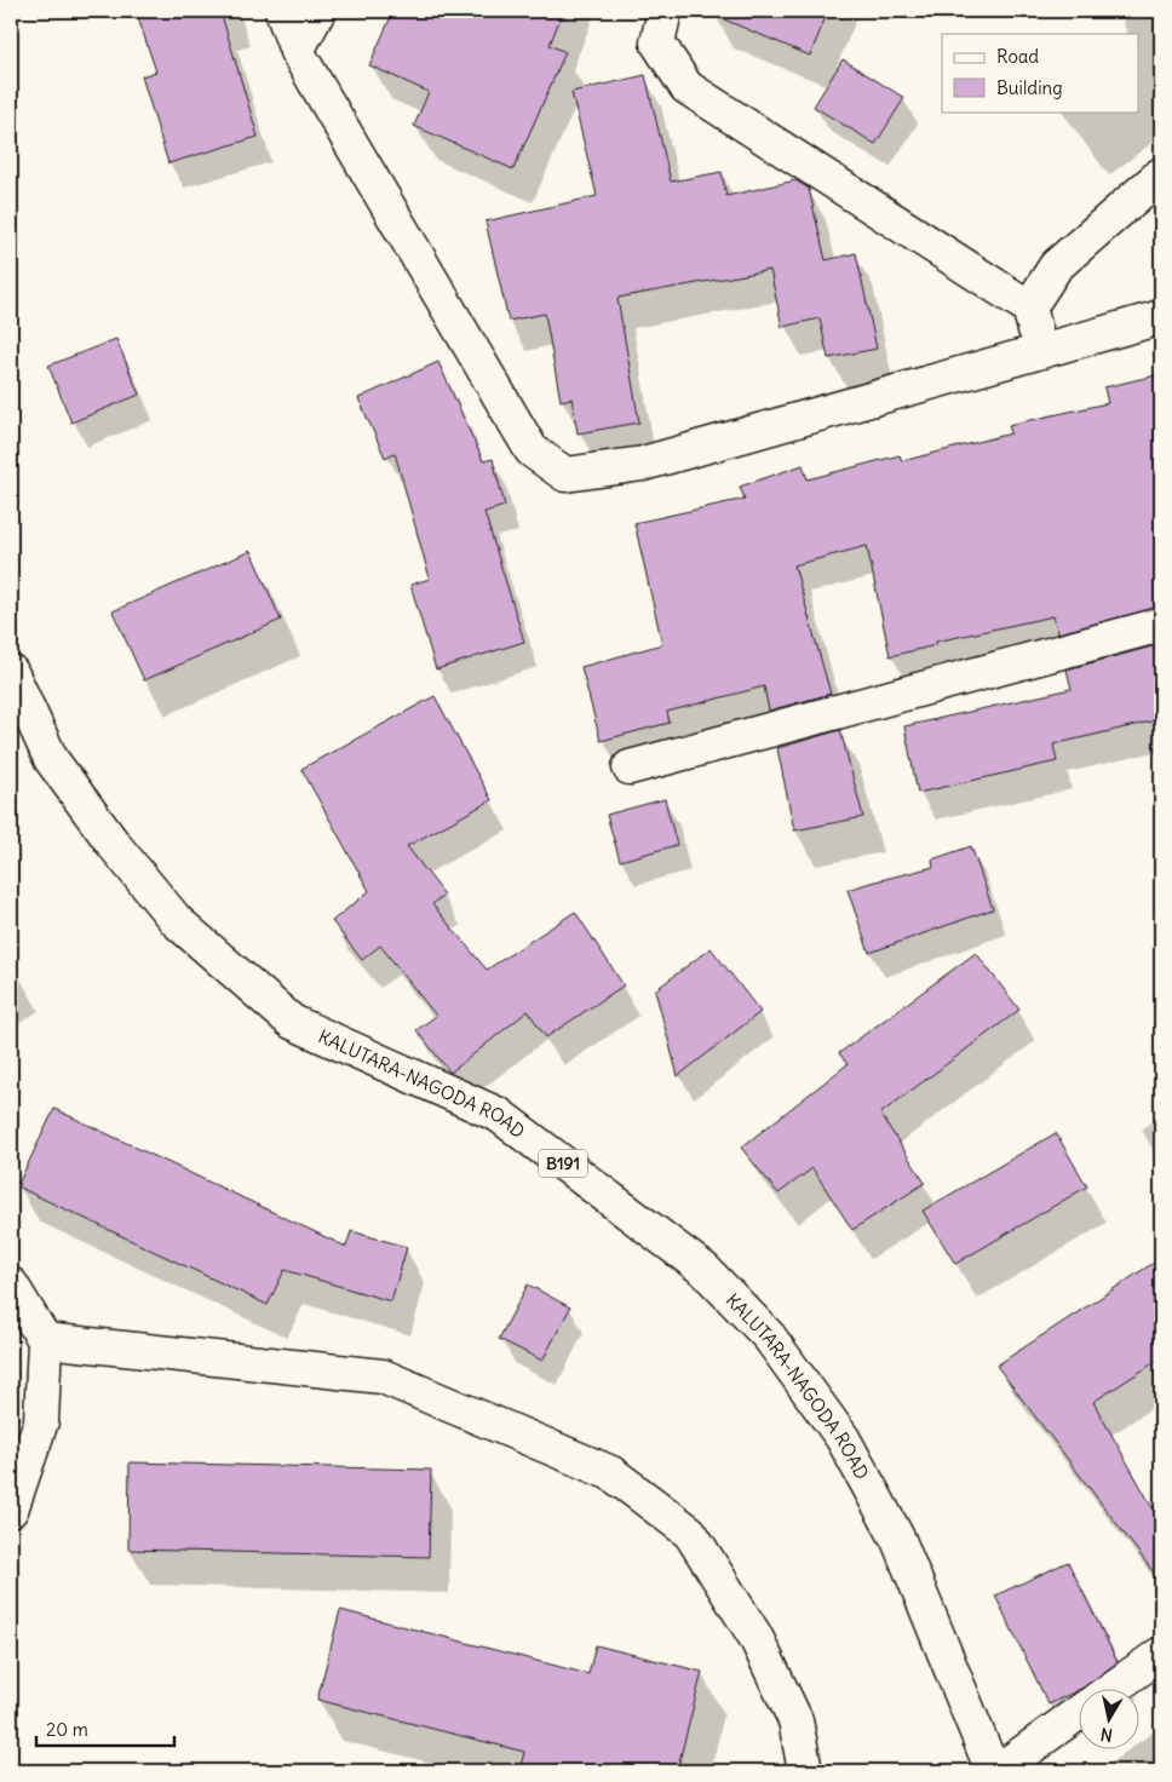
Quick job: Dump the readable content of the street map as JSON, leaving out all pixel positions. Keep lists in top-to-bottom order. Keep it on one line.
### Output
{"streets":{"street":["KALUTARA-NAGODA ROAD","B191"]},"legend":["Road","Building"],"scale_bar":"20 m","north":"bottom"}
